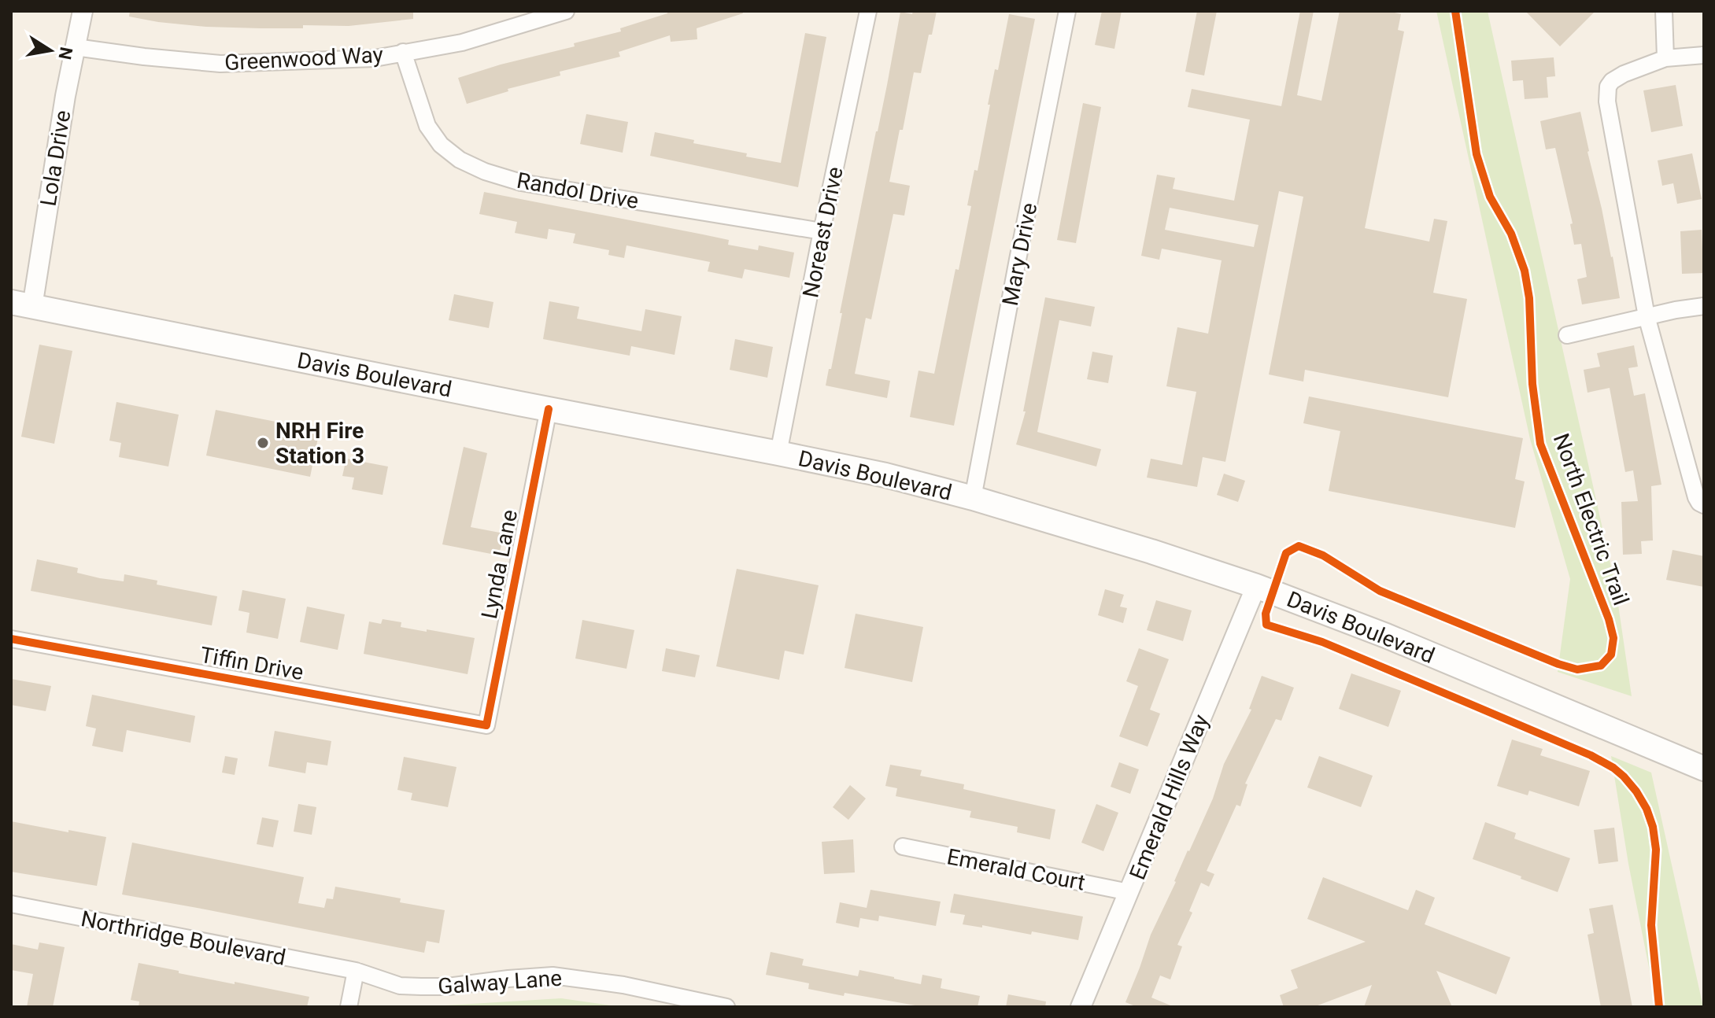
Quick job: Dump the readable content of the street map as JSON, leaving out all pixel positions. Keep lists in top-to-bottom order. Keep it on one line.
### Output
{"streets":{"main road":["Davis Boulevard"],"street":["Greenwood Way","Lola Drive","Randol Drive","Noreast Drive","Mary Drive","Lynda Lane","Tiffin Drive","Emerald Hills Way","Emerald Court","Northridge Boulevard","Galway Lane"],"cycle path":["North Electric Trail"]},"crossings":[["Greenwood Way","Lola Drive"],["Greenwood Way","Randol Drive"],["Lola Drive","Davis Boulevard"],["Randol Drive","Noreast Drive"],["Noreast Drive","Davis Boulevard"],["Mary Drive","Davis Boulevard"],["Davis Boulevard","Lynda Lane"],["Davis Boulevard","Emerald Hills Way"],["Lynda Lane","Tiffin Drive"],["Emerald Hills Way","Emerald Court"],["Northridge Boulevard","Galway Lane"]],"places":["NRH Fire Station 3"],"north":"right"}
